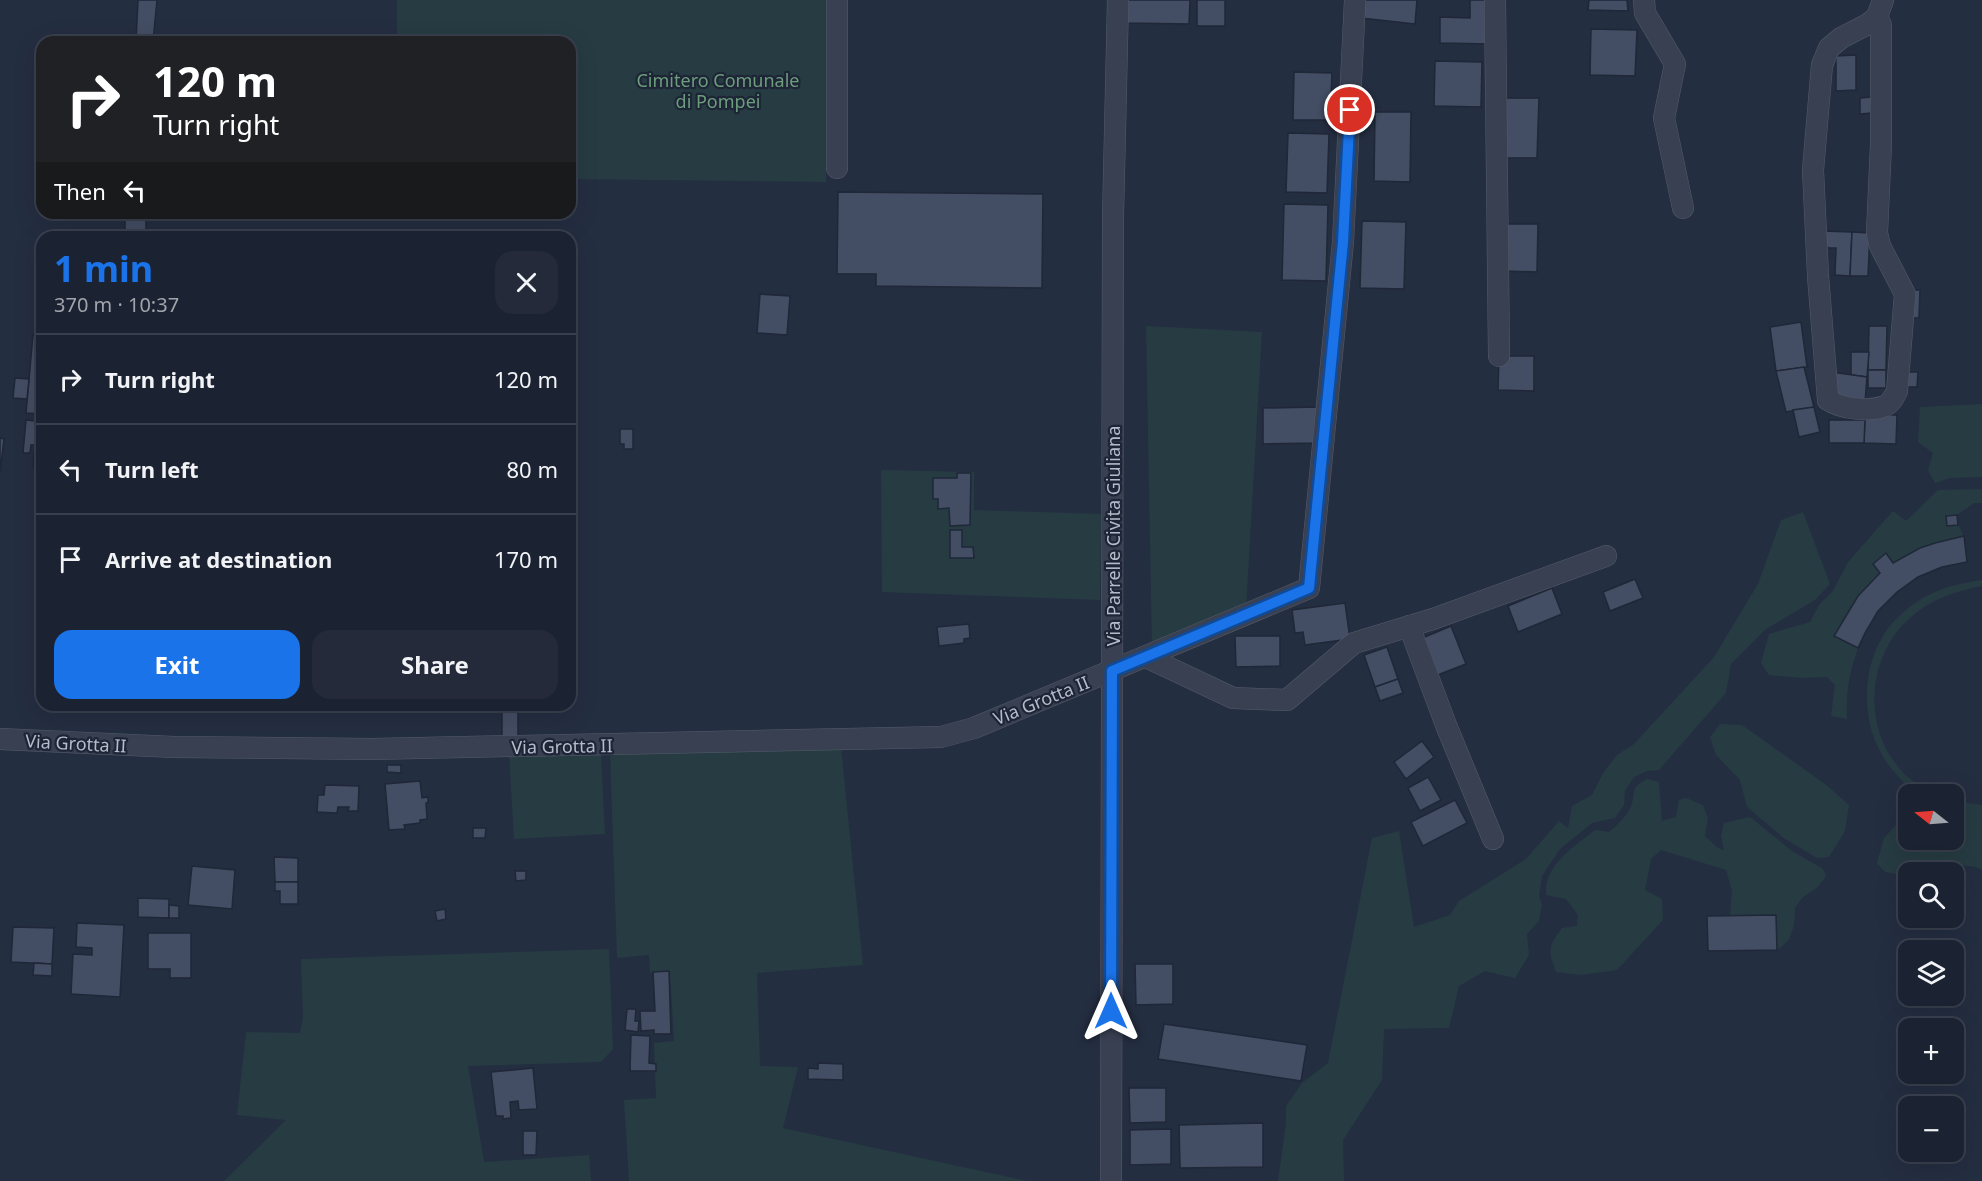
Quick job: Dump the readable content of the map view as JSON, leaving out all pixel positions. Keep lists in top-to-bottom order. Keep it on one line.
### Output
{"streets":{"street":["Via Parrelle Civita Giuliana","Via Grotta II"]},"crossings":[["Via Parrelle Civita Giuliana","Via Grotta II"]],"parks":["Cimitero Comunale di Pompei"],"north":"left","page":{"turn":["120 m","Turn right"],"then":"Then","heading":["1 min","370 m · 10:37"],"list":[{"name":"Turn right","value":"120 m"},{"name":"Turn left","value":"80 m"},{"name":"Arrive at destination","value":"170 m"}],"buttons":["Exit","Share"],"map_buttons":["+","−"]}}
